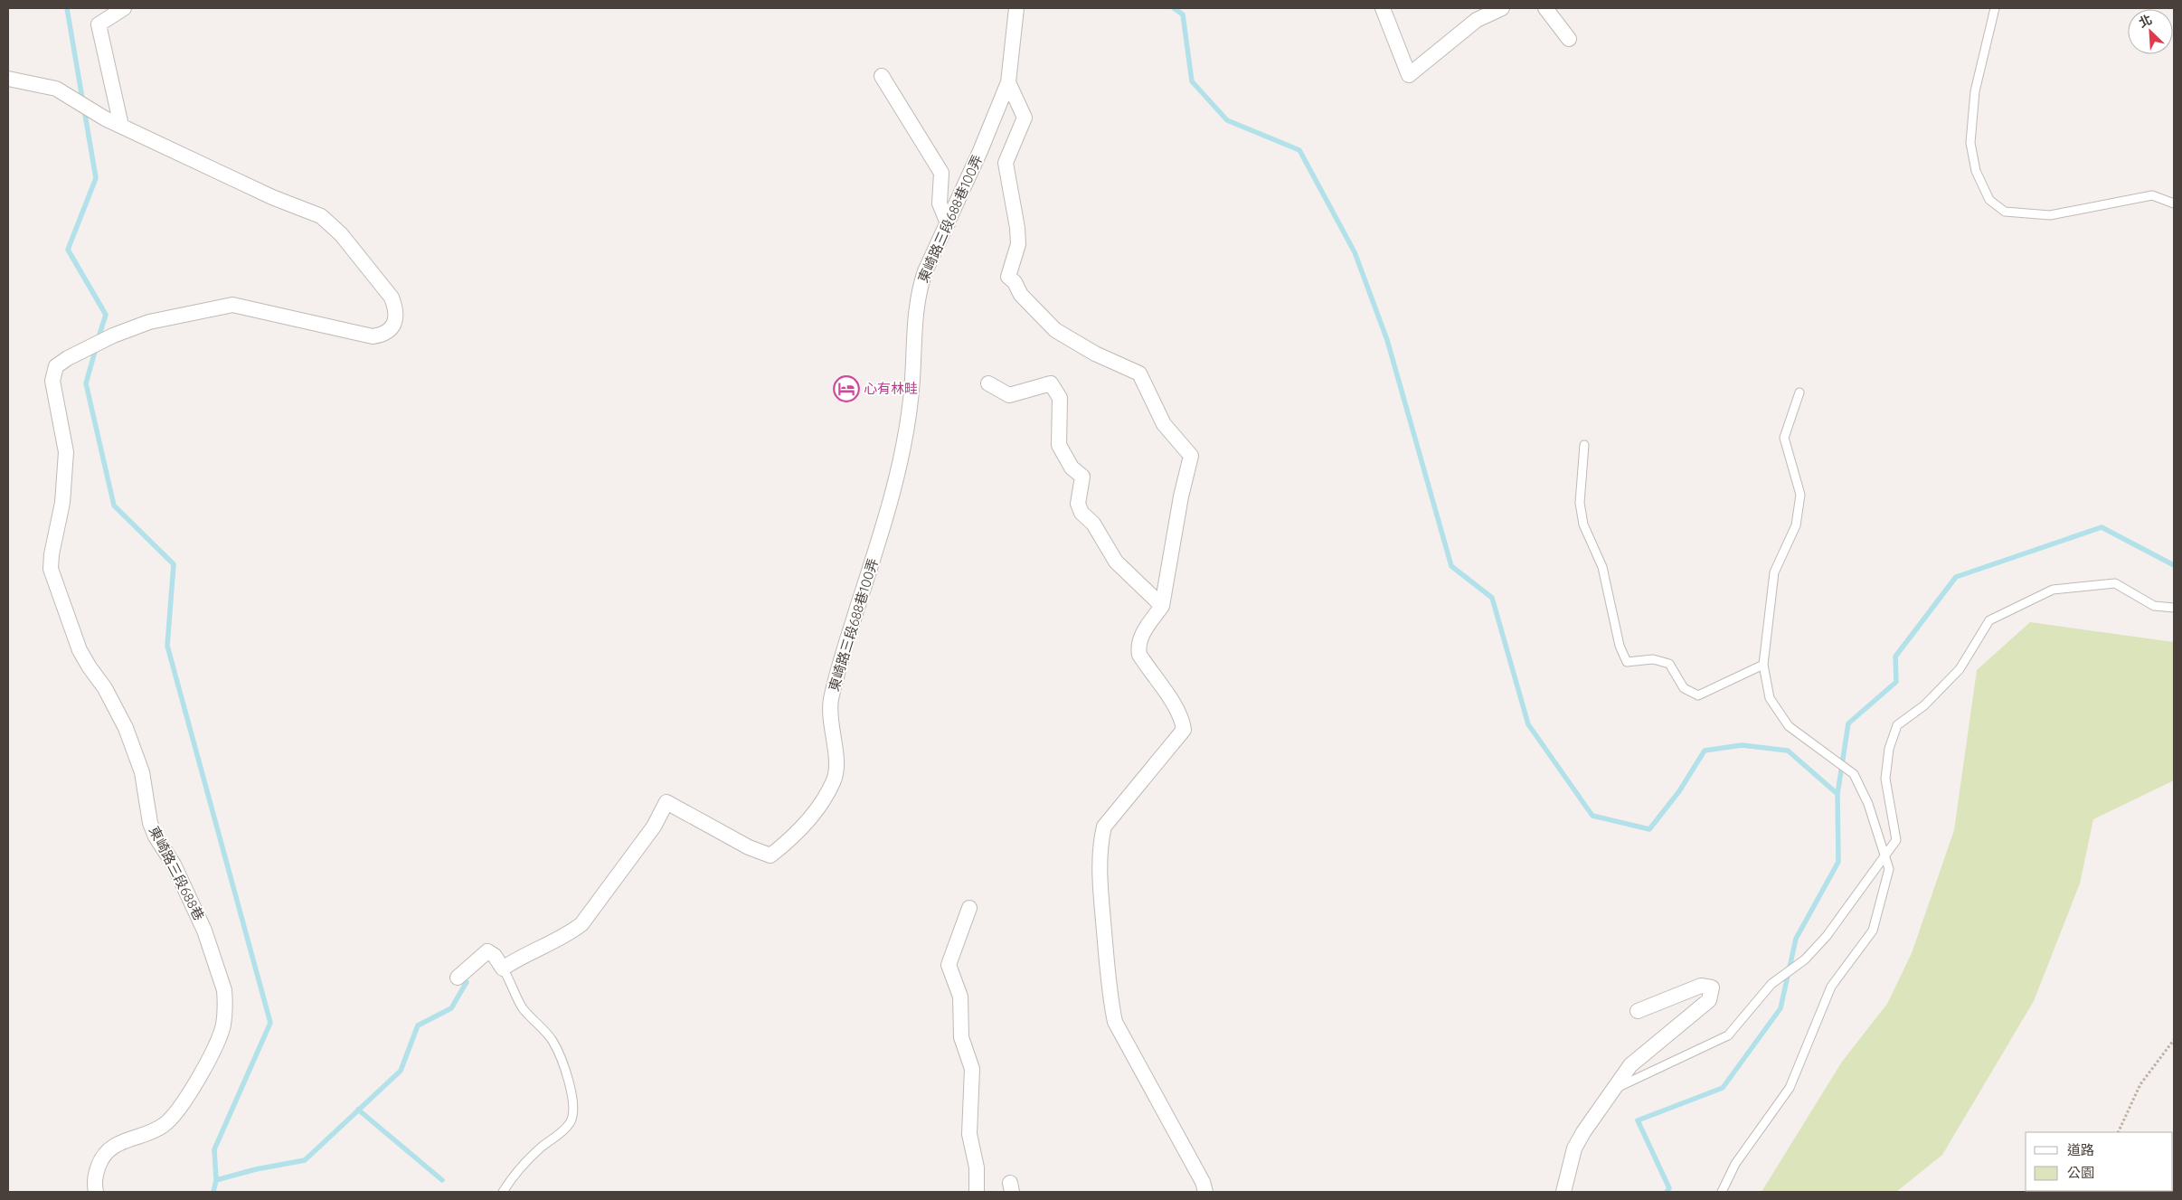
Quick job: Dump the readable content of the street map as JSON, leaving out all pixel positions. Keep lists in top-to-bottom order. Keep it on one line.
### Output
{"streets":{"street":["東崎路三段688巷100弄","東崎路三段688巷"]},"places":{"hotel":["心有林畦"]},"legend":["道路","公園"],"north":"top left"}
